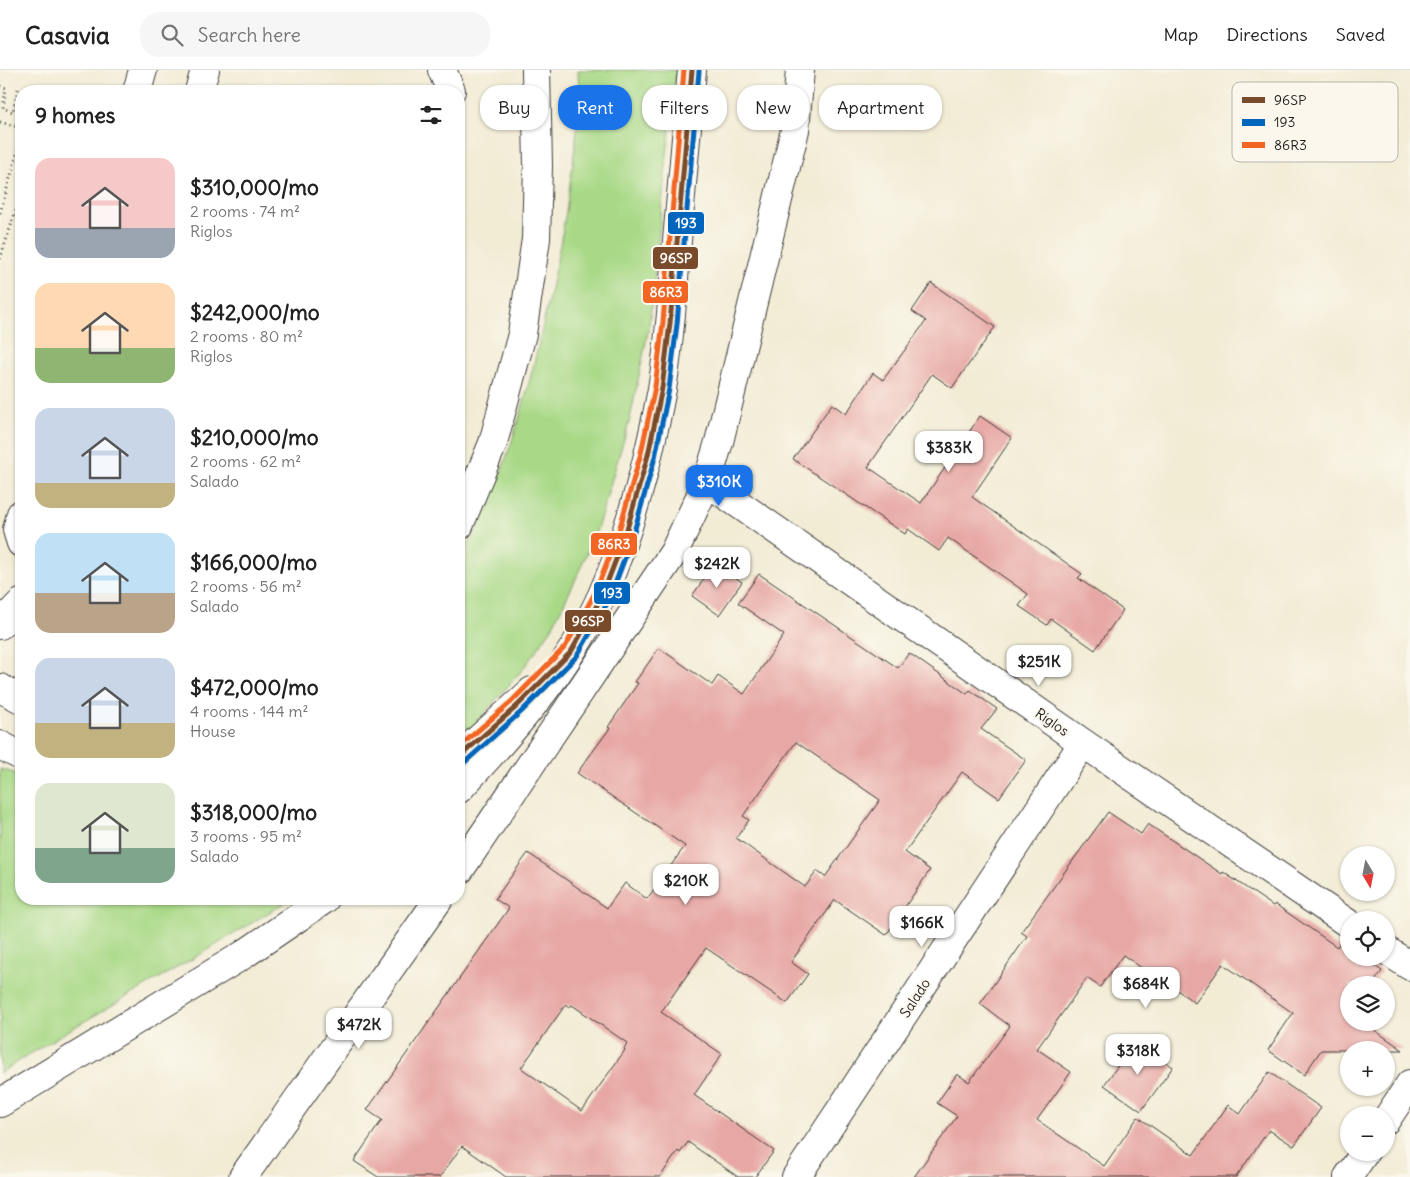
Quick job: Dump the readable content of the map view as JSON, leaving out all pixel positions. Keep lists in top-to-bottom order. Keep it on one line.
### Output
{"streets":{"main road":["Riglos","Salado"]},"crossings":[["Riglos","Salado"]],"lines":["transit line 96SP","transit line 86R3","transit line 193"],"legend":["96SP","193","86R3"],"north":"bottom","page":{"header":"Casavia","search":"Search here","nav":["Map","Directions","Saved"],"chip":["Buy","Rent","Filters","New","Apartment"],"heading":"9 homes","list":[{"name":"$310,000/mo","note":"2 rooms · 74 m² · Riglos"},{"name":"$242,000/mo","note":"2 rooms · 80 m² · Riglos"},{"name":"$210,000/mo","note":"2 rooms · 62 m² · Salado"},{"name":"$166,000/mo","note":"2 rooms · 56 m² · Salado"},{"name":"$472,000/mo","note":"4 rooms · 144 m² · House"},{"name":"$318,000/mo","note":"3 rooms · 95 m² · Salado"}],"price":["$383K","$310K","$242K","$251K","$210K","$166K","$684K","$472K","$318K"],"map_buttons":["+","−"]}}
